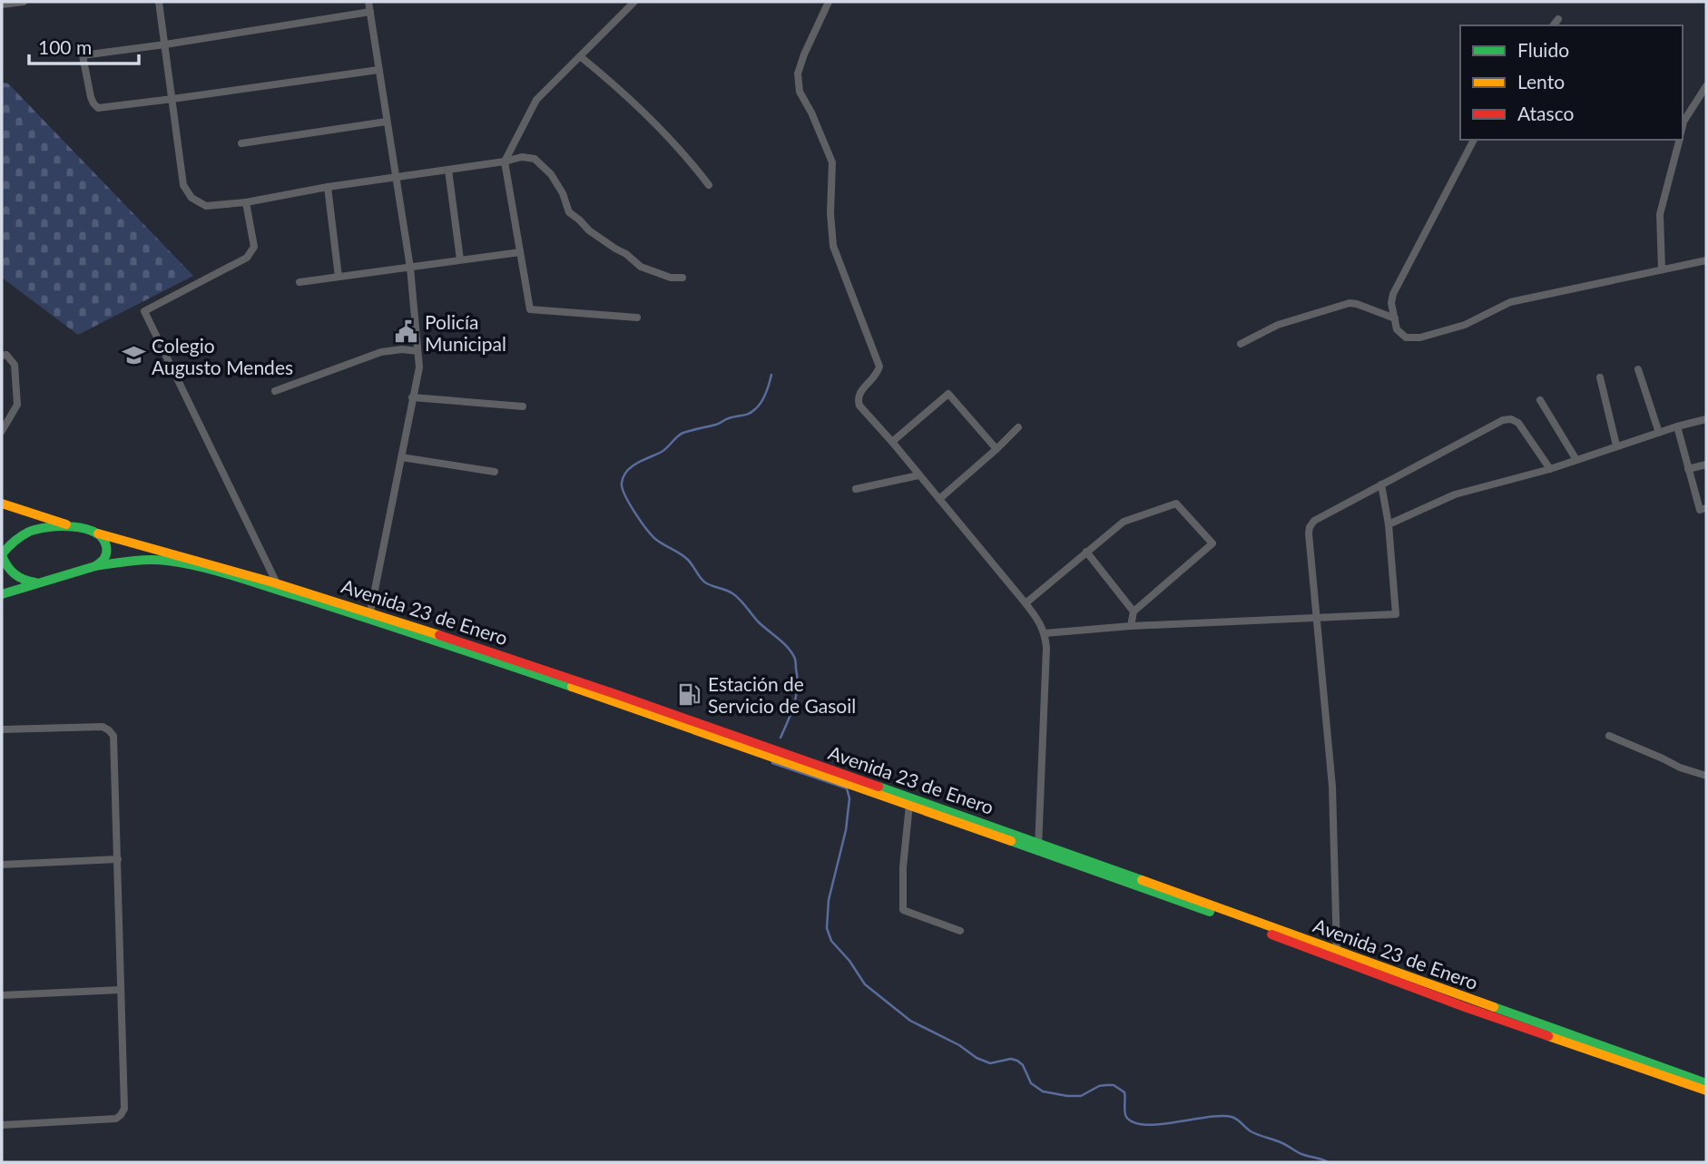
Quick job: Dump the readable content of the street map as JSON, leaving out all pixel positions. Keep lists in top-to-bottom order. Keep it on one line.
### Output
{"streets":{"main road":["Avenida 23 de Enero"]},"places":{"public building":["Policía Municipal"],"school or university":["Colegio Augusto Mendes"],"fuel station":["Estación de Servicio de Gasoil"]},"legend":["Fluido","Lento","Atasco"],"scale_bar":"100 m"}
